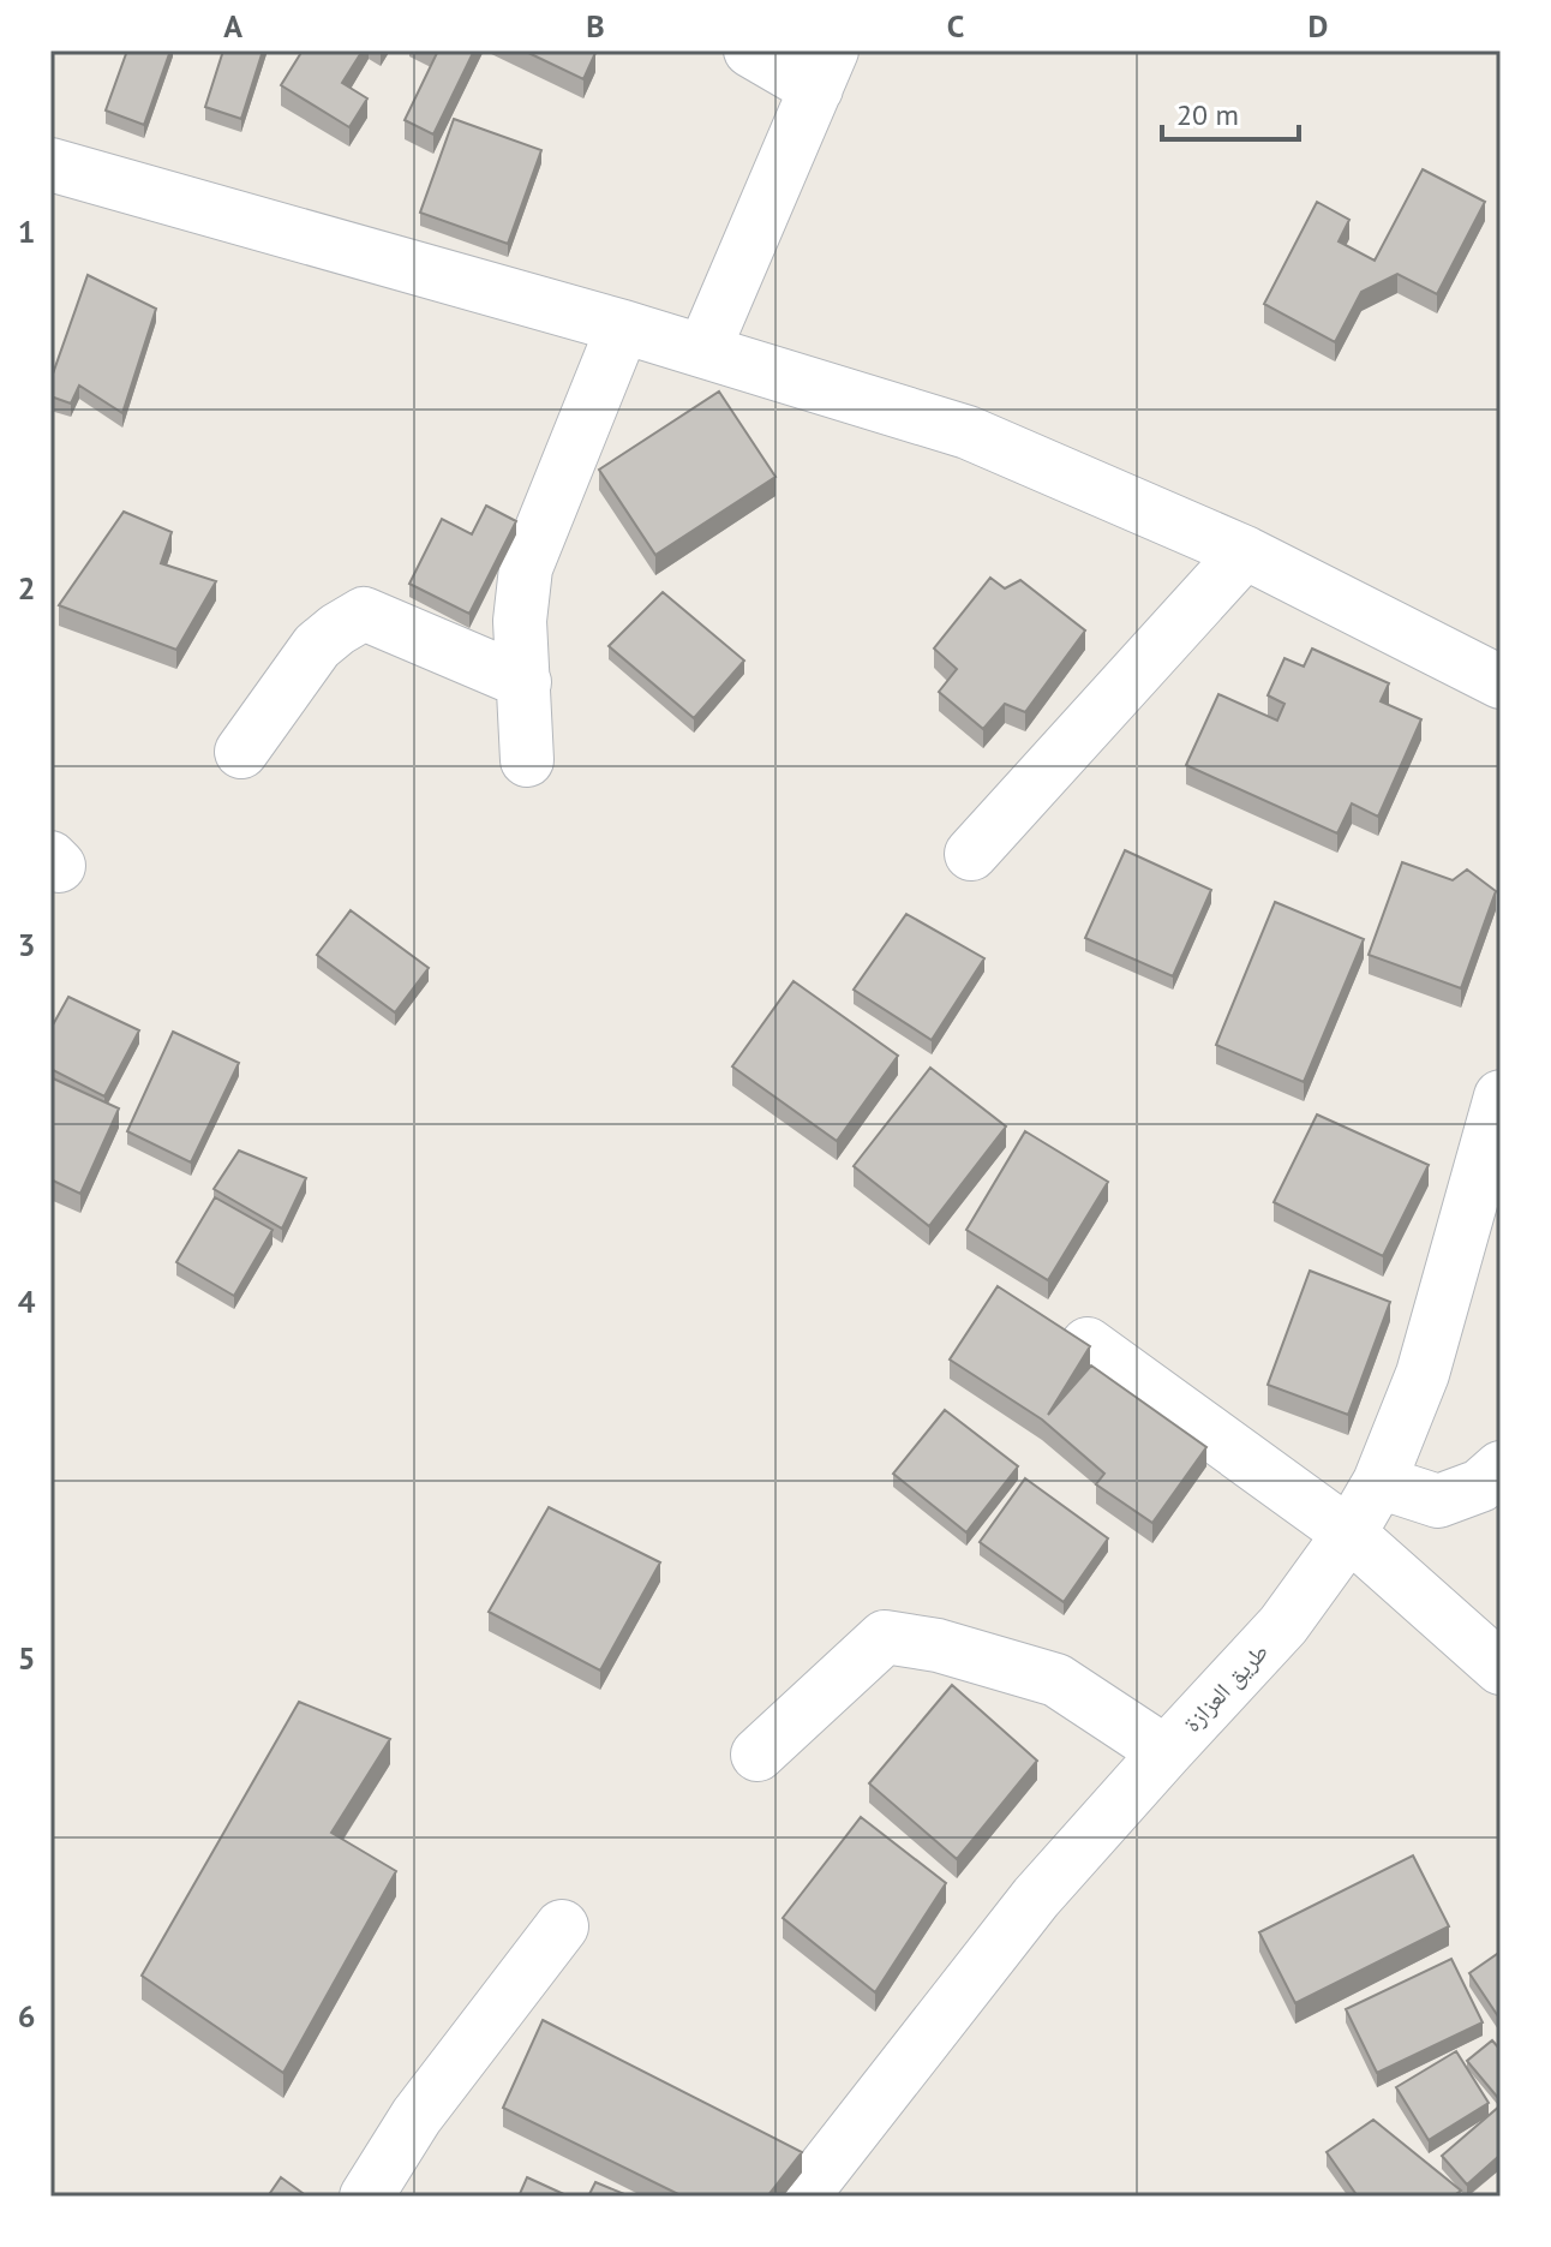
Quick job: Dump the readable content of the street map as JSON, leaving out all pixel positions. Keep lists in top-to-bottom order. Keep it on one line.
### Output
{"streets":{"street":["طريق العزازة"]},"scale_bar":"20 m","grid":{"columns":["A","B","C","D"],"rows":["1","2","3","4","5","6"]}}
